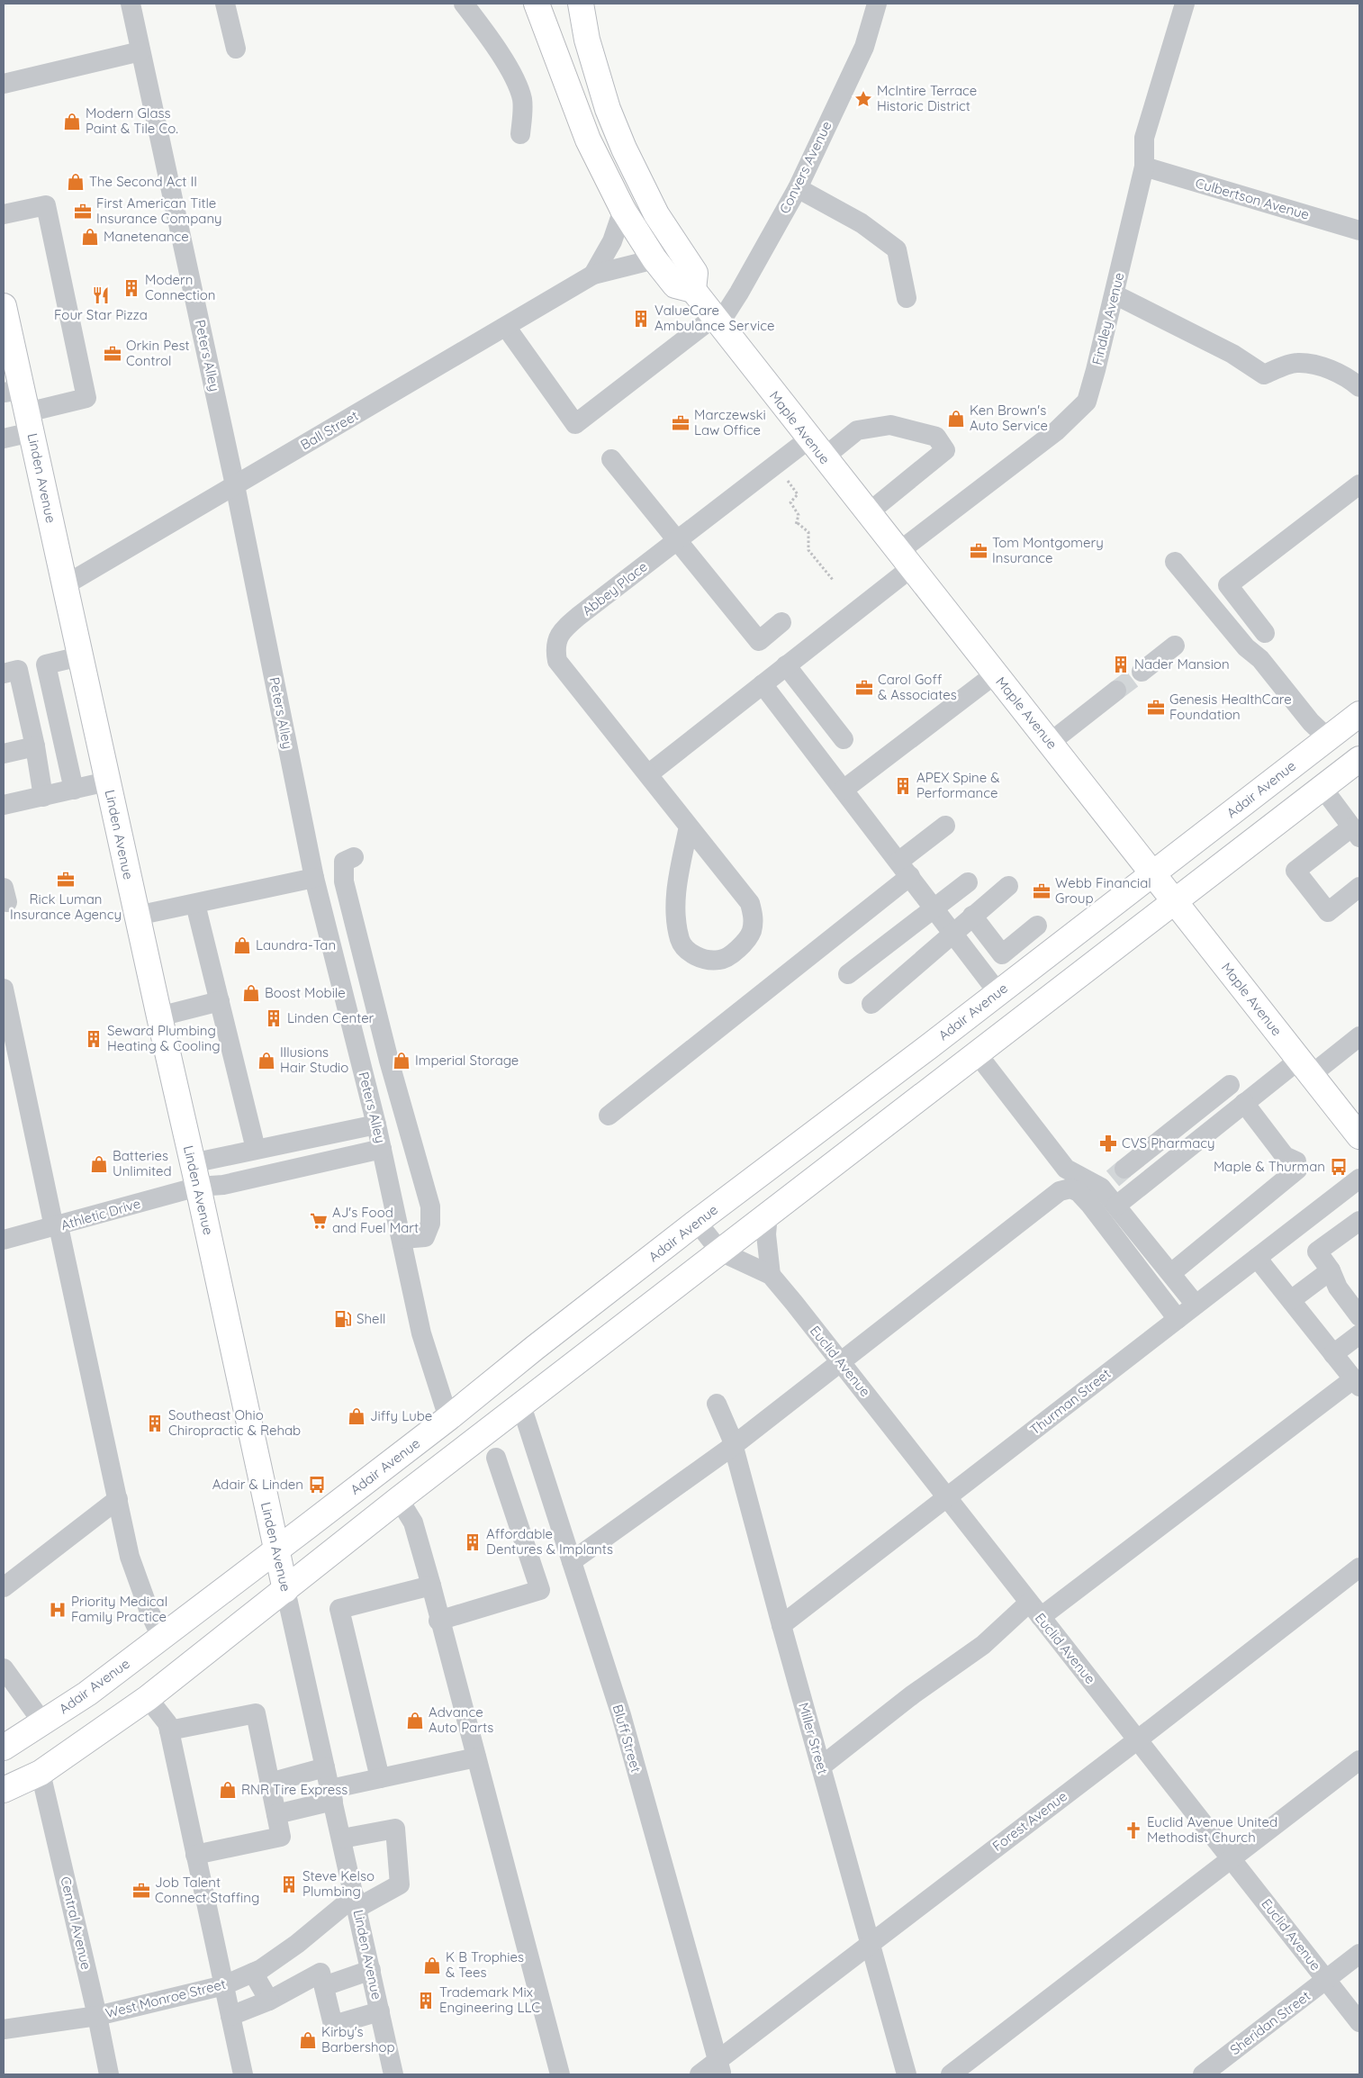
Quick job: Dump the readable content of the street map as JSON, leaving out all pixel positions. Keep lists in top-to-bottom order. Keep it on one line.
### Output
{"streets":{"main road":["Maple Avenue","Linden Avenue","Adair Avenue"],"street":["Convers Avenue","Culbertson Avenue","Findley Avenue","Peters Alley","Ball Street","Abbey Place","Athletic Drive","Euclid Avenue","Thurman Street","Bluff Street","Miller Street","Forest Avenue","Central Avenue","West Monroe Street","Sheridan Street"]},"crossings":[["Convers Avenue","Maple Avenue"],["Convers Avenue","Ball Street"],["Culbertson Avenue","Findley Avenue"],["Findley Avenue","Maple Avenue"],["Peters Alley","Ball Street"],["Peters Alley","Adair Avenue"],["Peters Alley","Athletic Drive"],["Maple Avenue","Abbey Place"],["Maple Avenue","Adair Avenue"],["Ball Street","Linden Avenue"],["Linden Avenue","Adair Avenue"],["Linden Avenue","Athletic Drive"],["Linden Avenue","West Monroe Street"],["Adair Avenue","Euclid Avenue"],["Euclid Avenue","Thurman Street"],["Euclid Avenue","Forest Avenue"],["Euclid Avenue","Sheridan Street"],["Thurman Street","Miller Street"],["Bluff Street","Forest Avenue"],["Miller Street","Forest Avenue"],["Central Avenue","West Monroe Street"]],"places":{"place":["McIntire Terrace Historic District"],"shop":["Modern Glass Paint & Tile Co.","The Second Act II","Manetenance","Ken Brown's Auto Service","Laundra-Tan","Boost Mobile","Illusions Hair Studio","Imperial Storage","Batteries Unlimited","Jiffy Lube","Advance Auto Parts","RNR Tire Express","K B Trophies & Tees","Kirby's Barbershop"],"office":["First American Title Insurance Company","Orkin Pest Control","Marczewski Law Office","Tom Montgomery Insurance","Carol Goff & Associates","Genesis HealthCare Foundation","Rick Luman Insurance Agency","Webb Financial Group","Job Talent Connect Staffing"],"building":["Modern Connection","ValueCare Ambulance Service","Nader Mansion","APEX Spine & Performance","Linden Center","Seward Plumbing Heating & Cooling","Southeast Ohio Chiropractic & Rehab","Affordable Dentures & Implants","Steve Kelso Plumbing","Trademark Mix Engineering LLC"],"restaurant":["Four Star Pizza"],"pharmacy":["CVS Pharmacy"],"bus stop":["Maple & Thurman","Adair & Linden"],"supermarket":["AJ's Food and Fuel Mart"],"fuel station":["Shell"],"hospital":["Priority Medical Family Practice"],"church":["Euclid Avenue United Methodist Church"]}}
